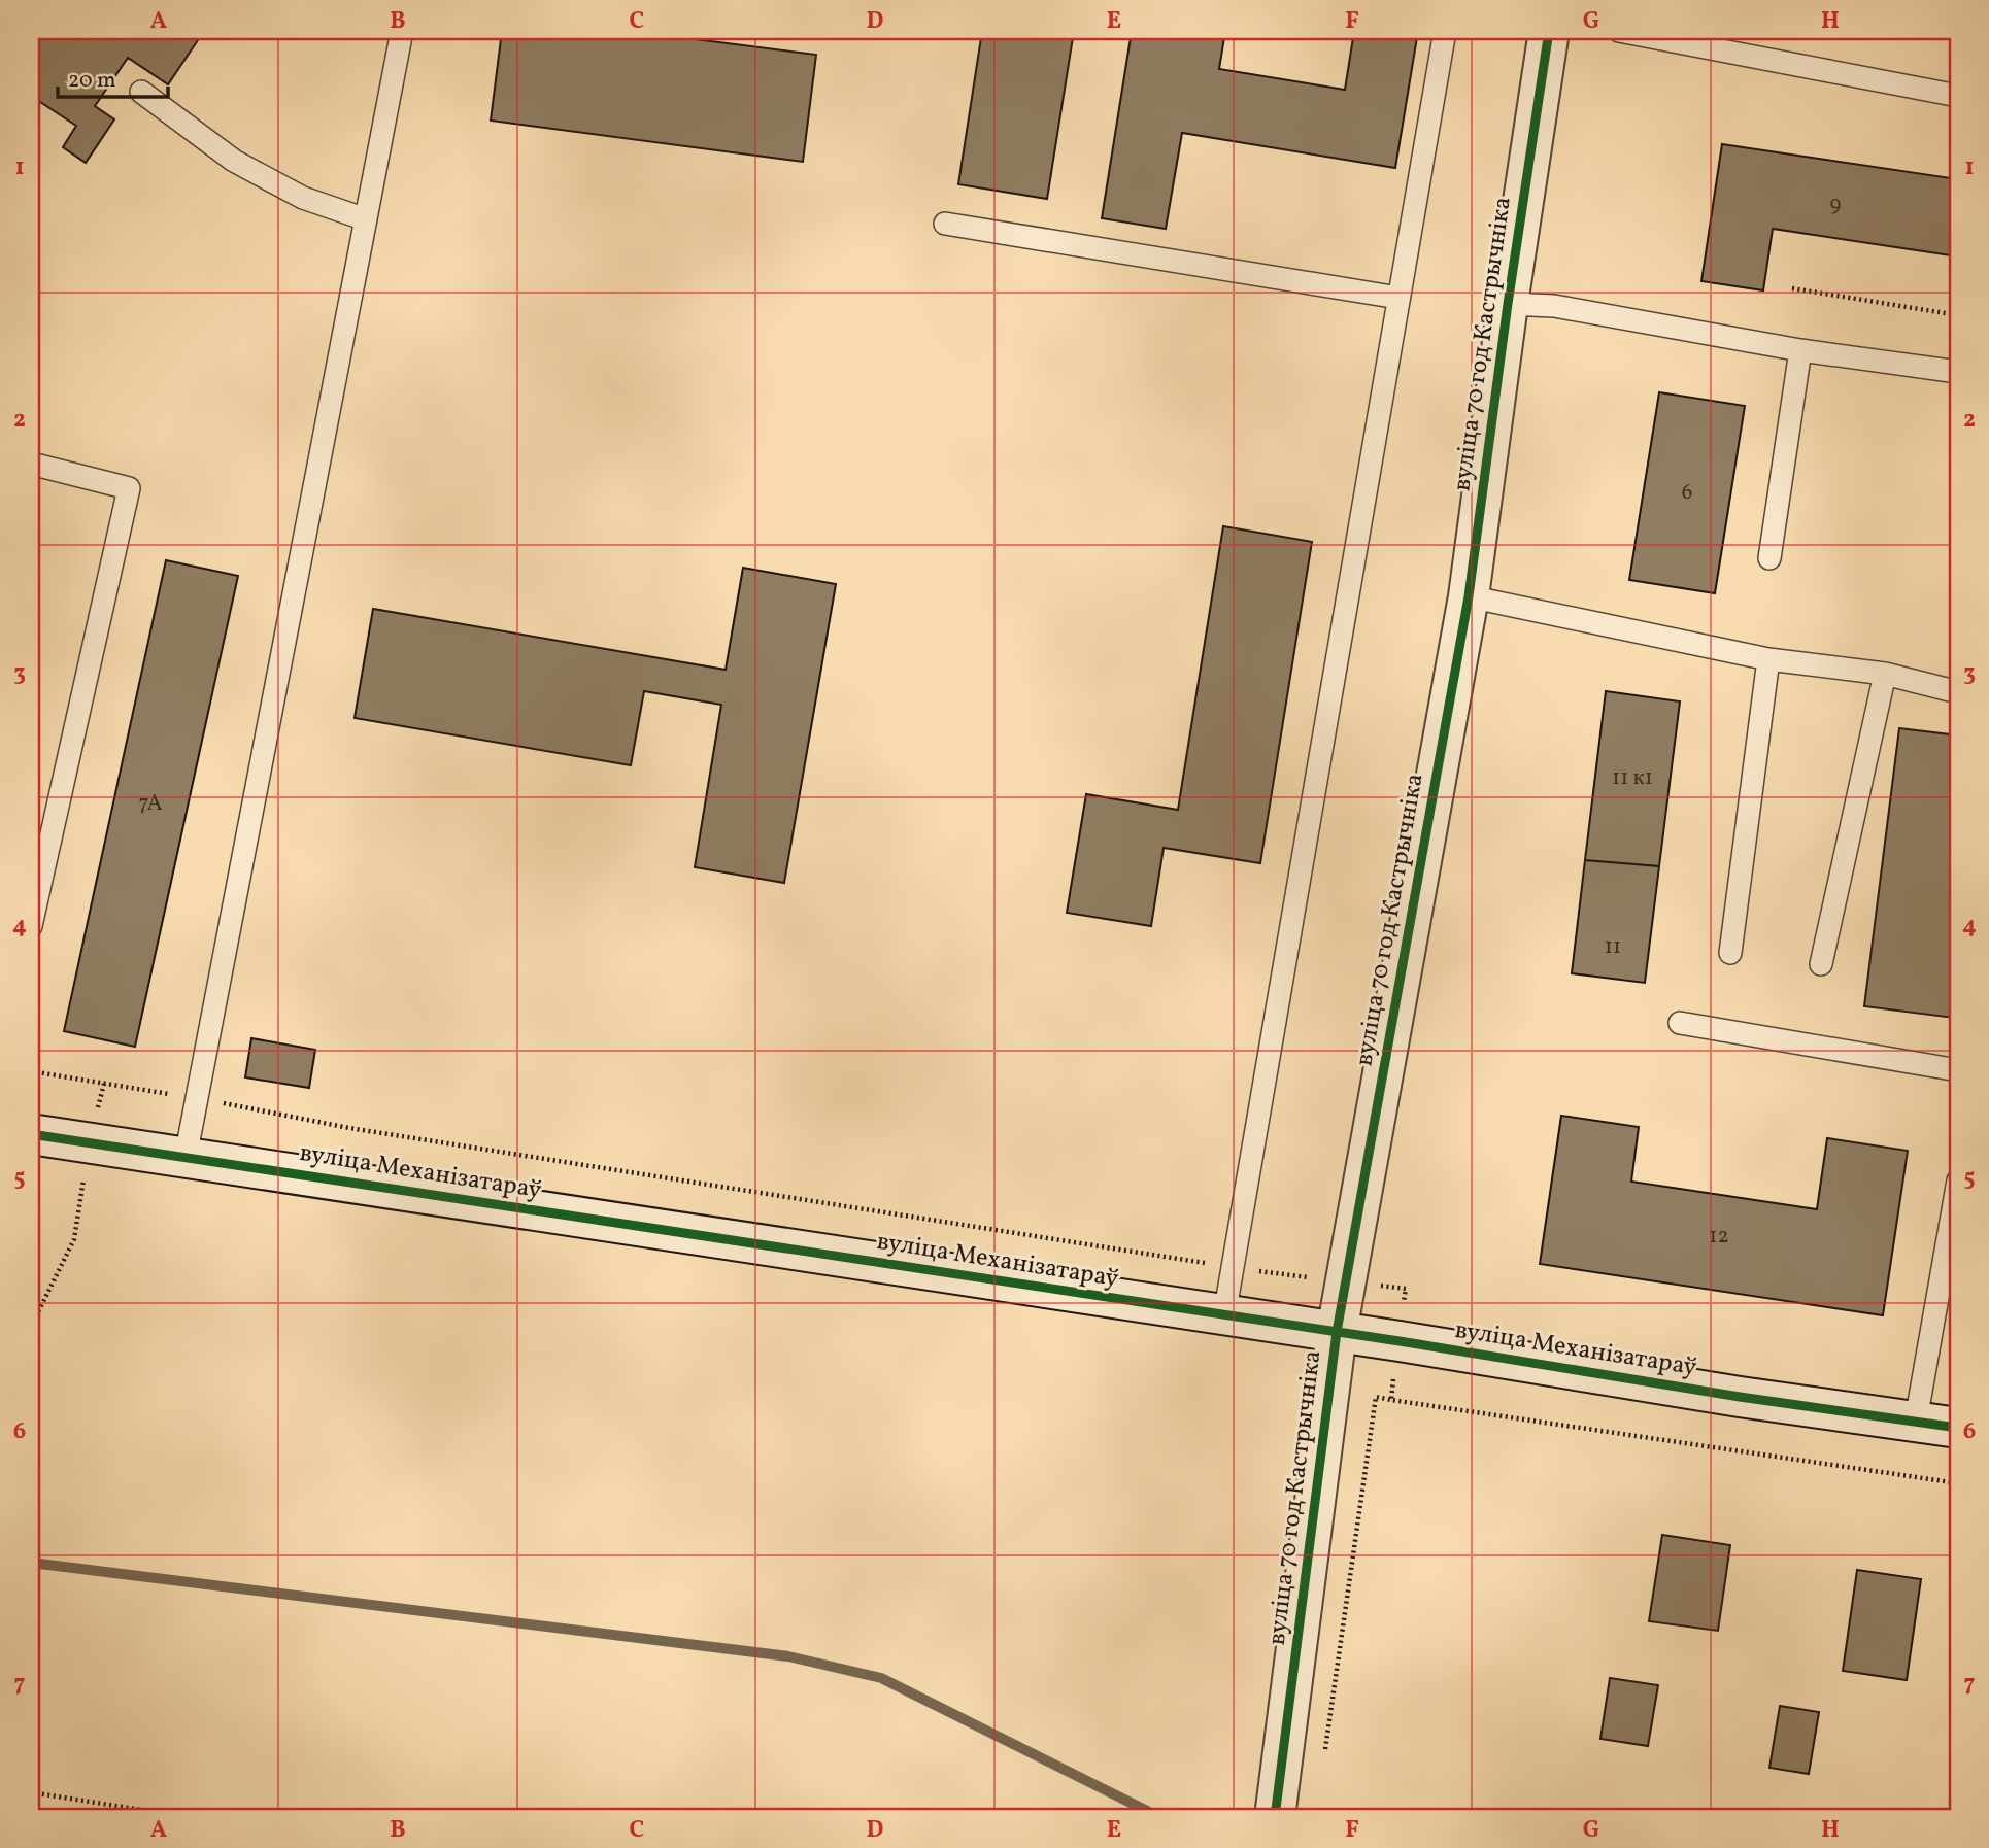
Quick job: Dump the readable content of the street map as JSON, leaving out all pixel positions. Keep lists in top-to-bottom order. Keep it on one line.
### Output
{"streets":{"street":["вуліца 70 год Кастрычніка","вуліца Механізатараў"]},"crossings":[["вуліца 70 год Кастрычніка","вуліца Механізатараў"]],"house_numbers":["9","6","11 к1","7А","11","12"],"scale_bar":"20 m","grid":{"columns":["A","B","C","D","E","F","G","H"],"rows":["1","2","3","4","5","6","7"]}}
